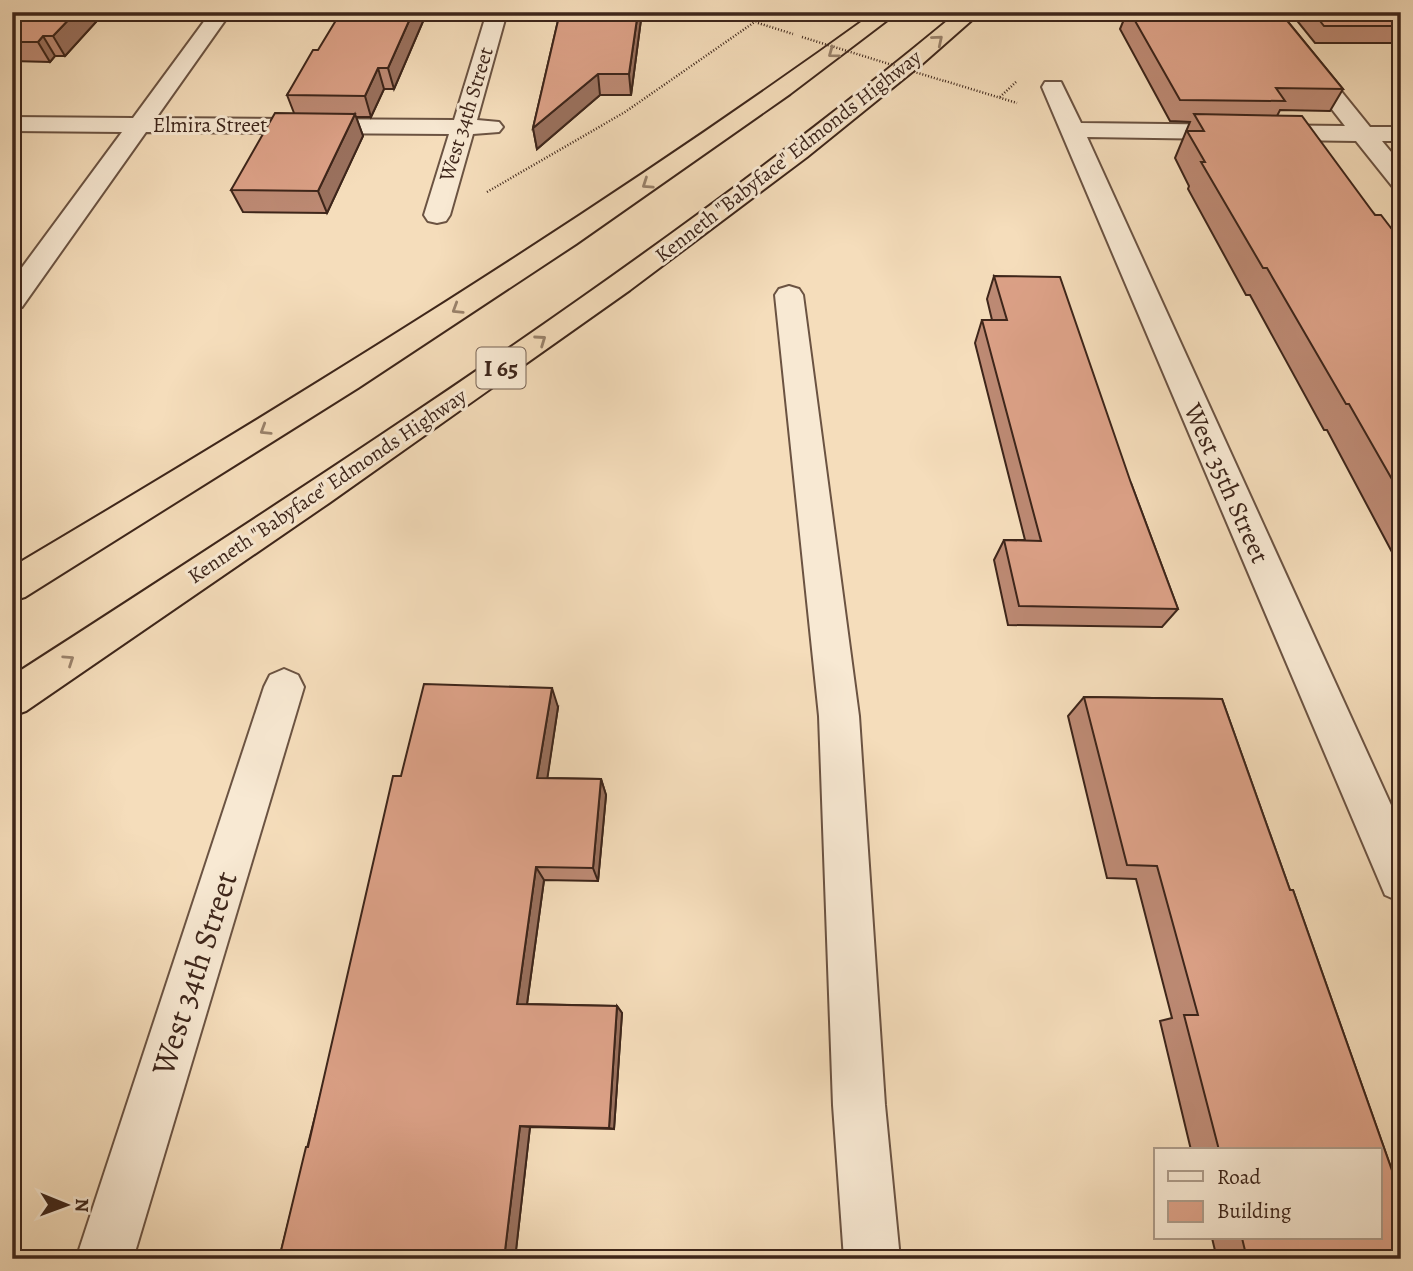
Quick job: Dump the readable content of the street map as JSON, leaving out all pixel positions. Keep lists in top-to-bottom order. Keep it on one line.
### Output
{"streets":{"highway":["Kenneth \"Babyface\" Edmonds Highway","I 65"],"street":["West 34th Street","Elmira Street","West 35th Street"]},"crossings":[["West 34th Street","Elmira Street"]],"legend":["Road","Building"],"north":"right"}
